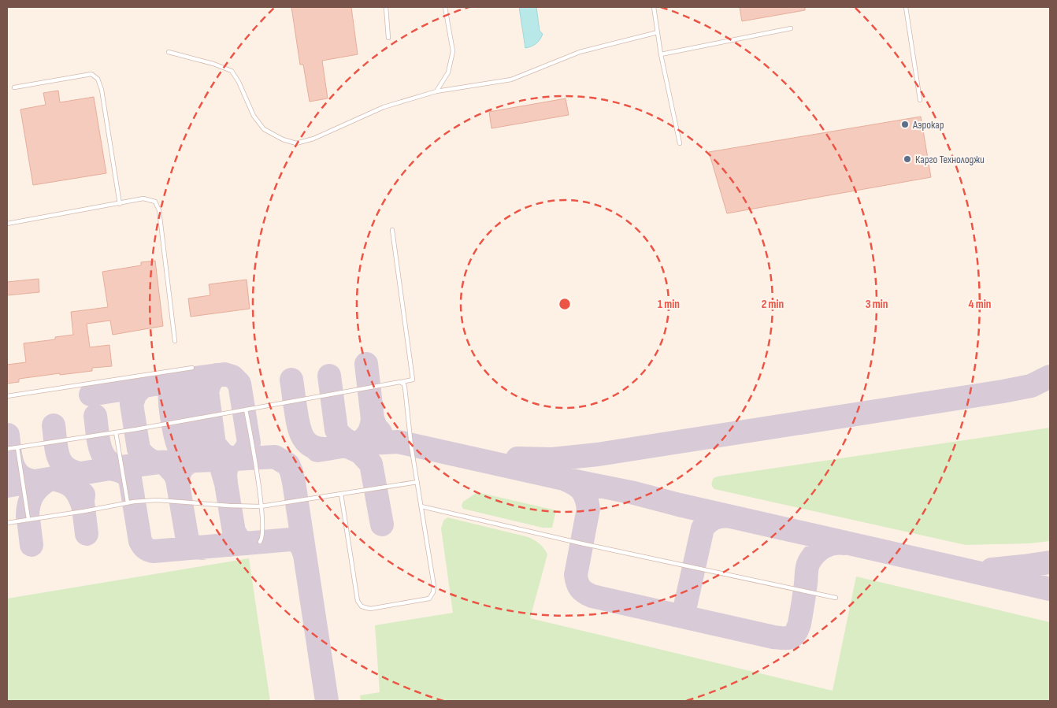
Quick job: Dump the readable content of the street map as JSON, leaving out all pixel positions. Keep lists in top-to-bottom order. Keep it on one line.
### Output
{"places":["Аэрокар","Карго Технолоджи"],"rings":["1 min","2 min","3 min","4 min"]}
